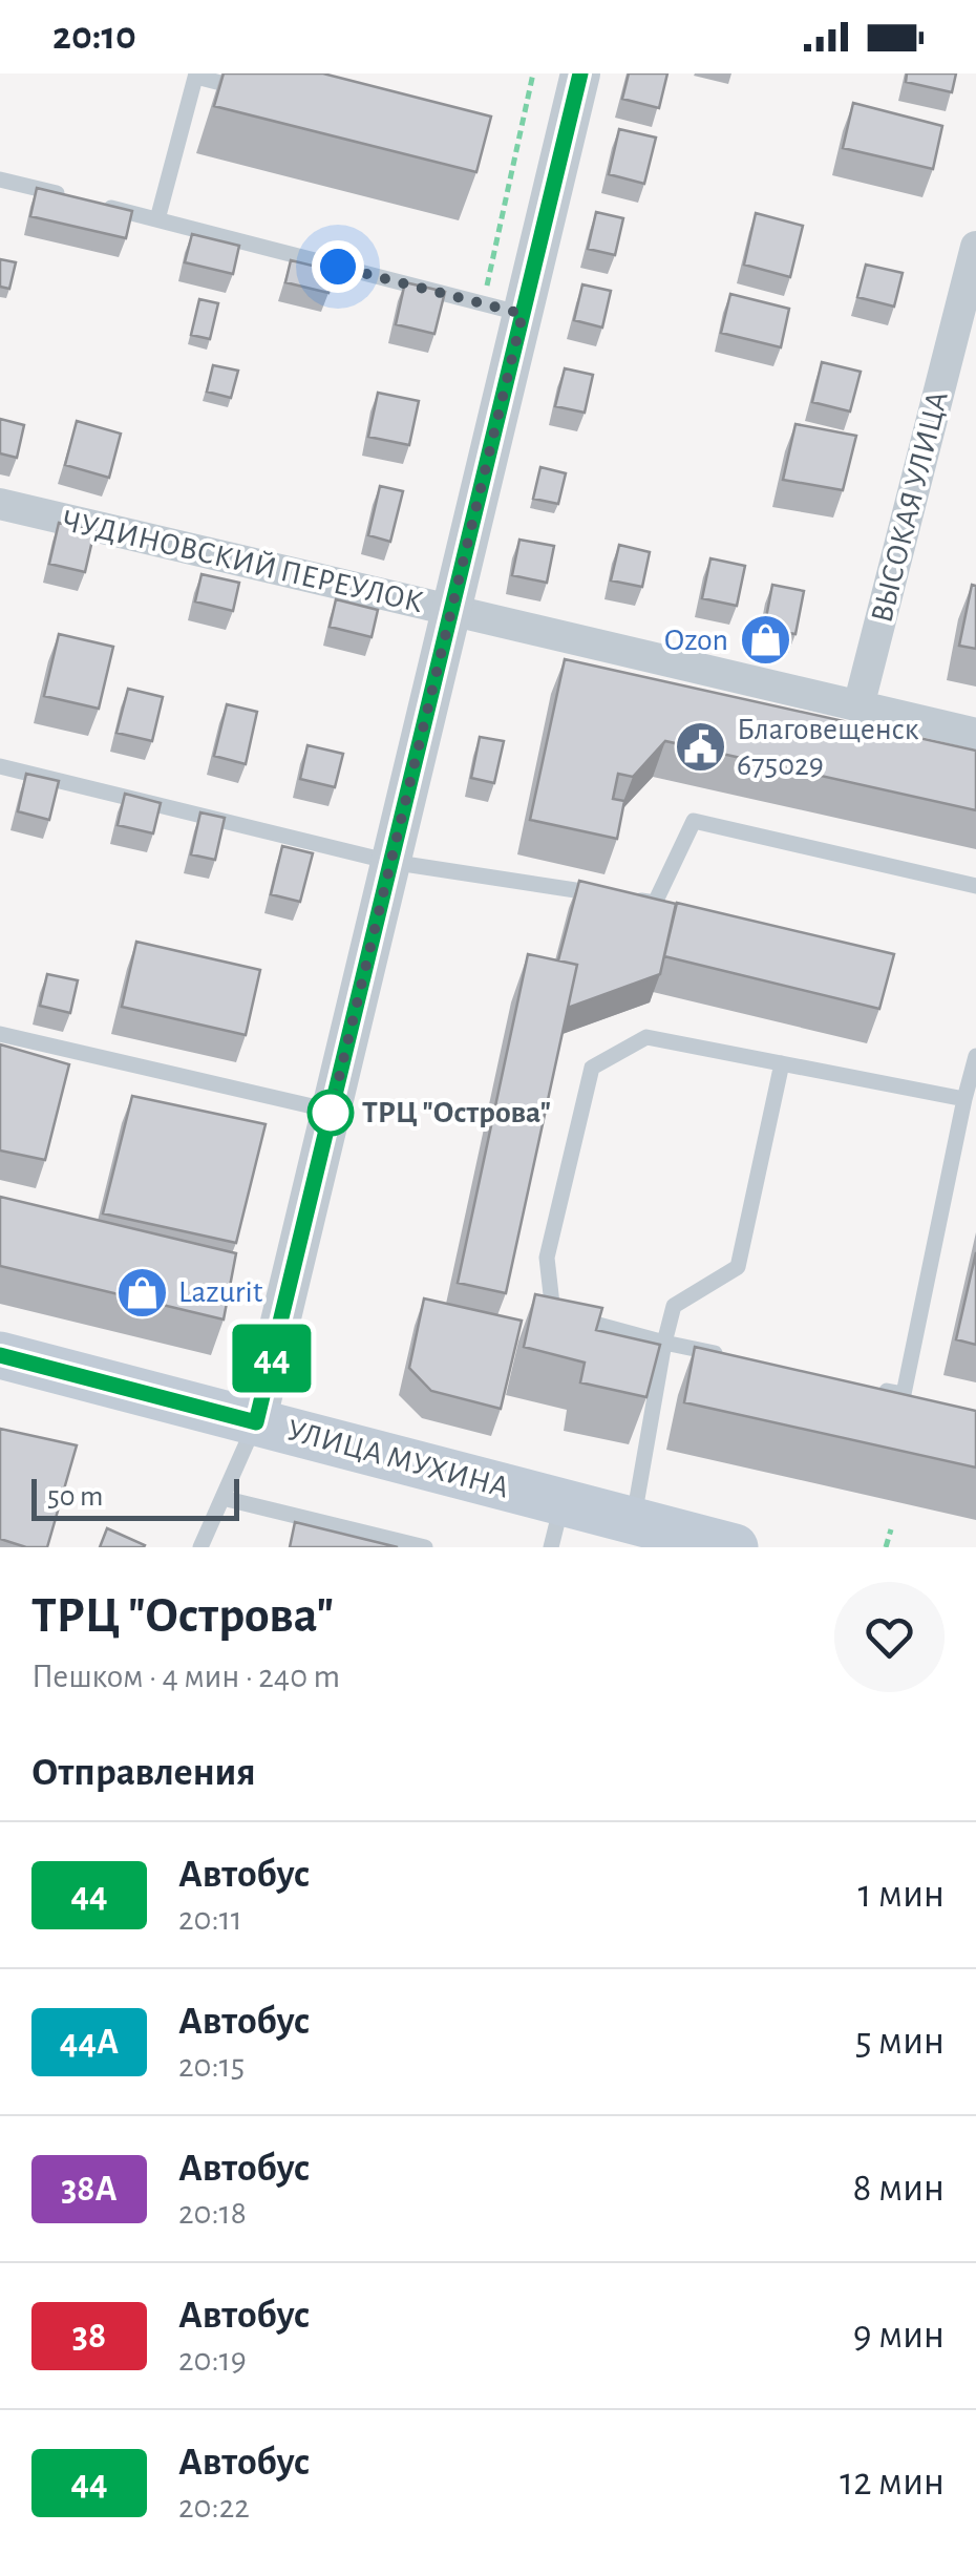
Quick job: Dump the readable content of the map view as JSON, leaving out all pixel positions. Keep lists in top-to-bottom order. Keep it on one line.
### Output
{"streets":{"main road":["УЛИЦА МУХИНА"],"street":["ВЫСОКАЯ УЛИЦА","ЧУДИНОВСКИЙ ПЕРЕУЛОК"]},"crossings":[["ВЫСОКАЯ УЛИЦА","ЧУДИНОВСКИЙ ПЕРЕУЛОК"]],"places":{"shop":["Ozon","Lazurit"],"public building":["Благовещенск 675029"],"other":["ТРЦ \"Острова\""]},"lines":["bus line 44"],"scale_bar":"50 m","page":{"status":"20:10","on_map":"44","scale":"50 m","heading":[["ТРЦ \"Острова\"","Пешком · 4 мин · 240 m"],"Отправления"],"list":[{"mark":"44","name":"Автобус","note":"20:11","value":"1 мин"},{"mark":"44А","name":"Автобус","note":"20:15","value":"5 мин"},{"mark":"38А","name":"Автобус","note":"20:18","value":"8 мин"},{"mark":"38","name":"Автобус","note":"20:19","value":"9 мин"},{"mark":"44","name":"Автобус","note":"20:22","value":"12 мин"}]}}
